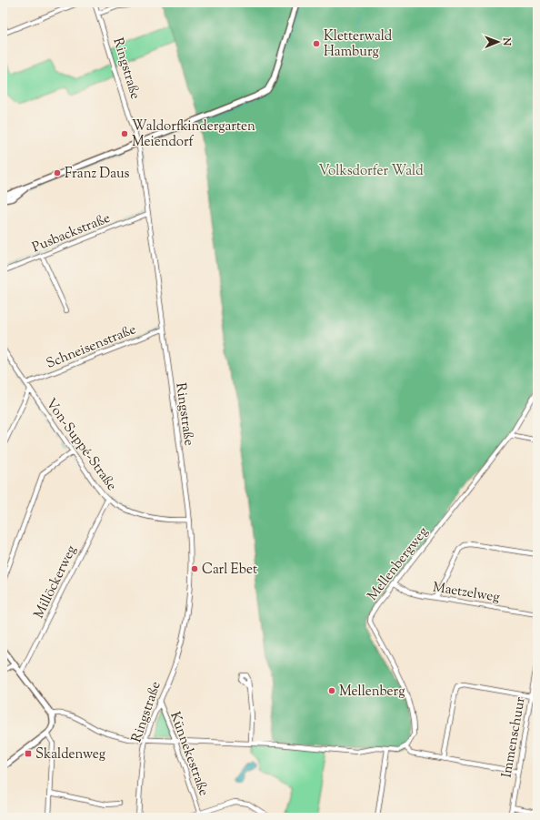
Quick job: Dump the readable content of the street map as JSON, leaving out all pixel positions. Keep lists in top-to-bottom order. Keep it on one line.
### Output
{"streets":{"street":["Ringstraße","Pusbackstraße","Schneisenstraße","Von-Suppé-Straße","Mellenbergweg","Millöckerweg","Maetzelweg","Immenschuur","Künnekestraße"]},"crossings":[["Ringstraße","Pusbackstraße"],["Ringstraße","Schneisenstraße"],["Ringstraße","Von-Suppé-Straße"],["Ringstraße","Künnekestraße"],["Schneisenstraße","Von-Suppé-Straße"],["Von-Suppé-Straße","Millöckerweg"],["Mellenbergweg","Maetzelweg"]],"parks":["Volksdorfer Wald"],"places":{"other":["Kletterwald Hamburg","Waldorfkindergarten Meiendorf","Franz Daus","Carl Ebet","Mellenberg"],"transit":["Skaldenweg"]},"north":"right"}
